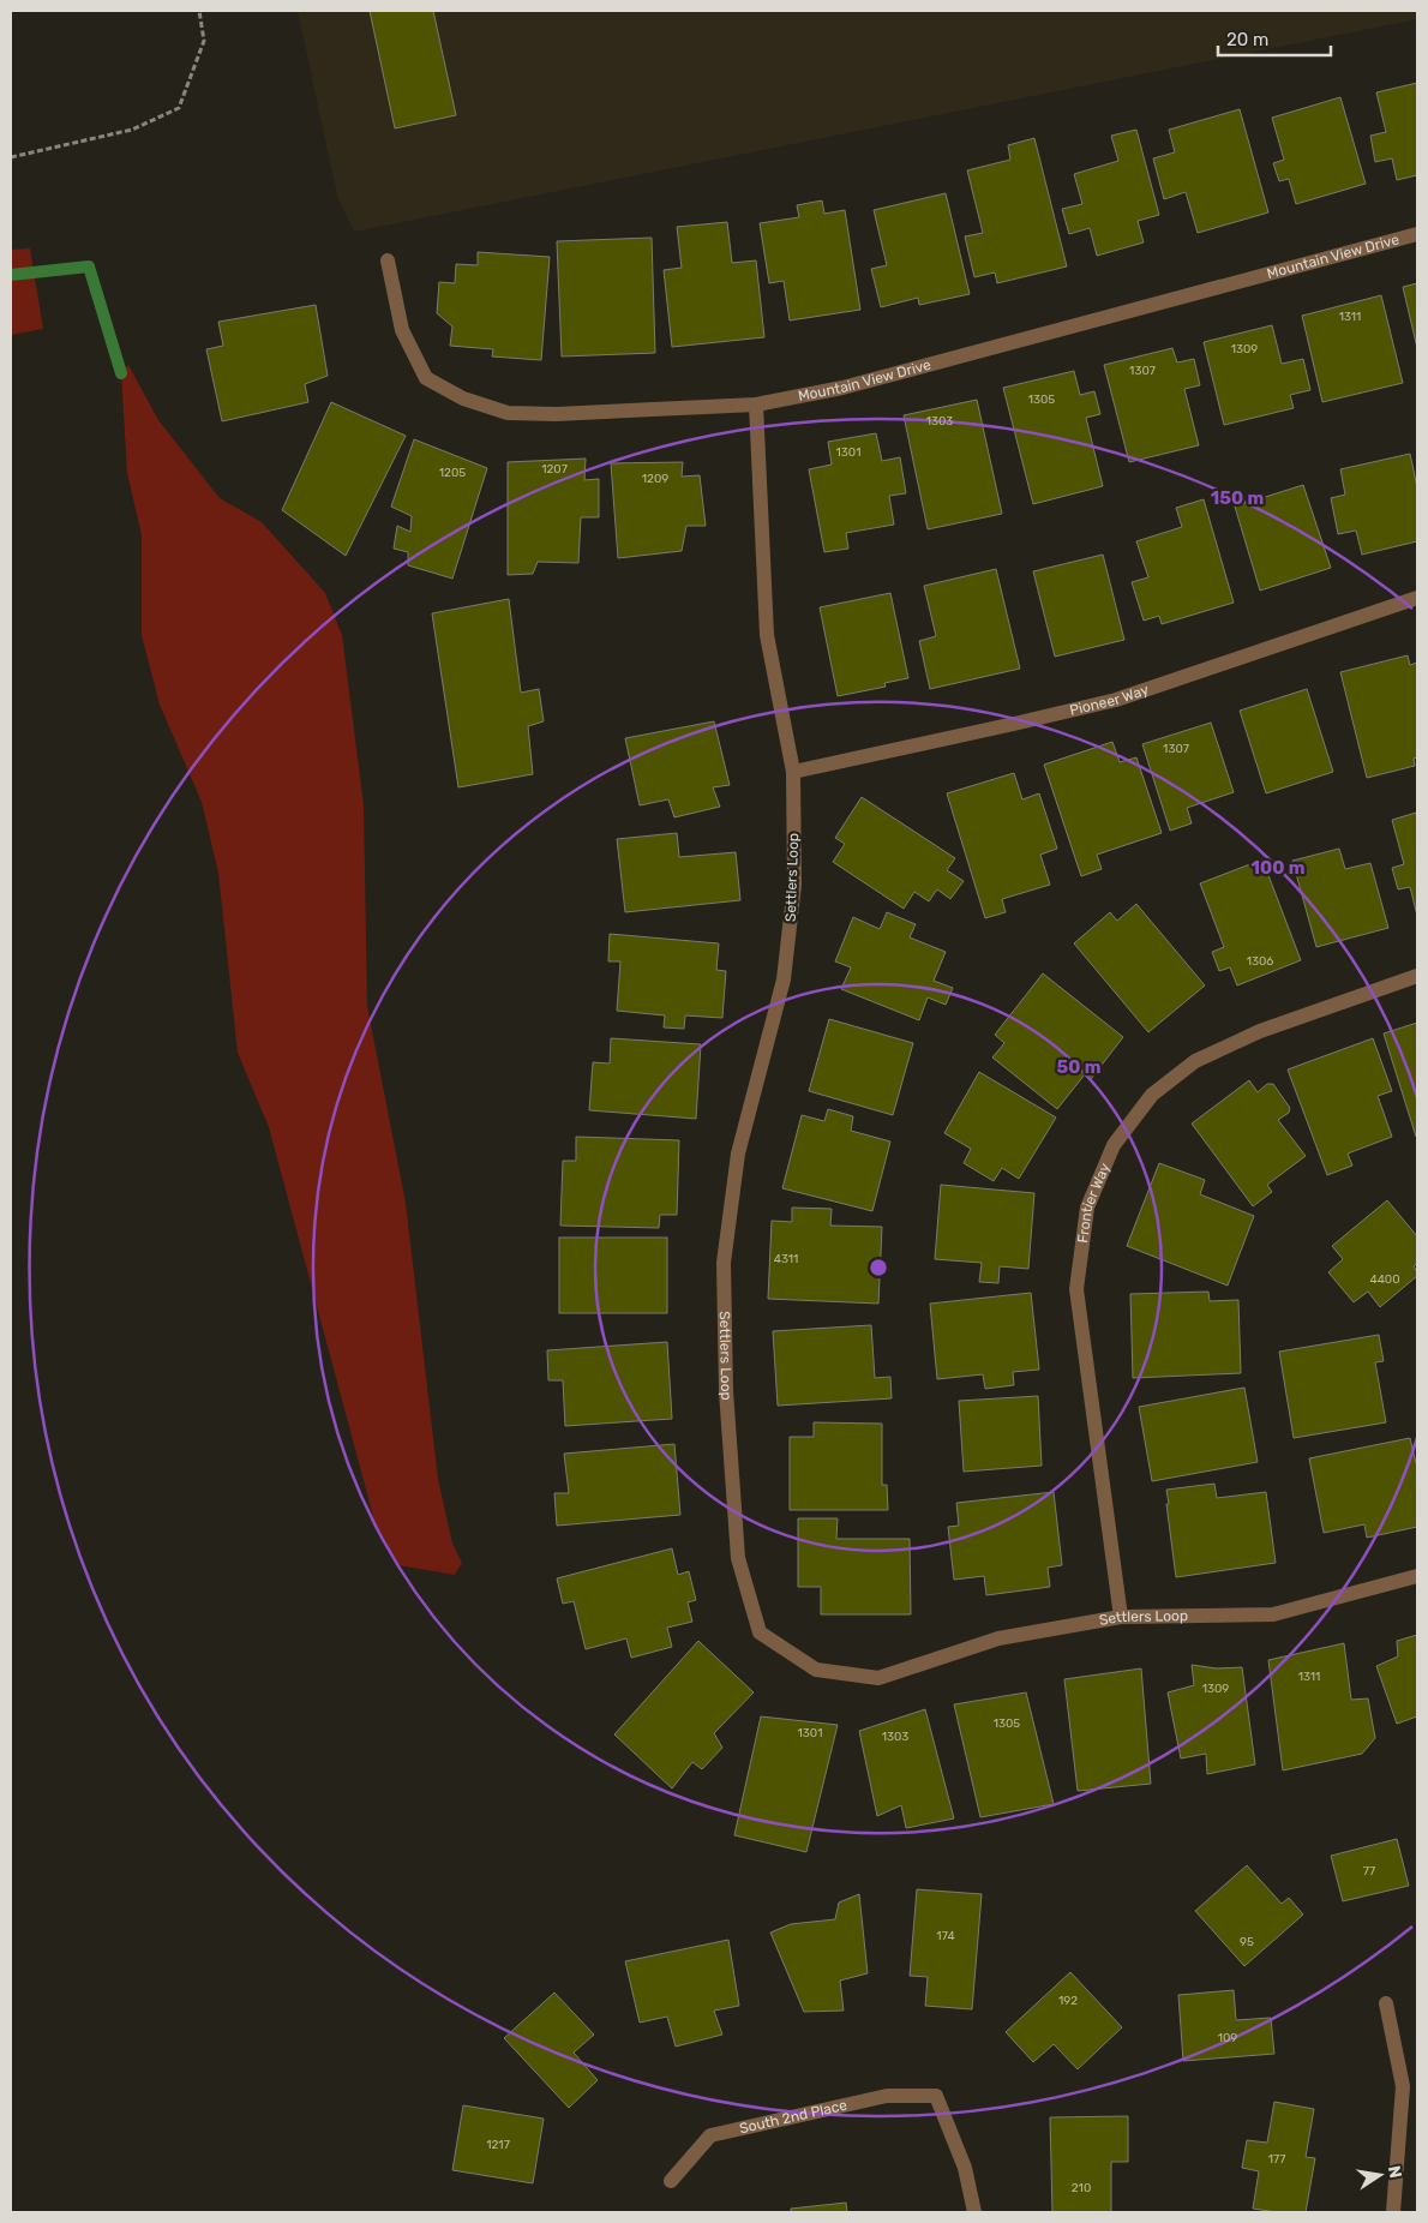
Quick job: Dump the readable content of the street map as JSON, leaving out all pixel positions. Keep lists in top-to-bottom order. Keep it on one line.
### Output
{"streets":{"street":["Mountain View Drive","Pioneer Way","Settlers Loop","Frontier Way","South 2nd Place"]},"crossings":[["Mountain View Drive","Settlers Loop"],["Pioneer Way","Settlers Loop"],["Settlers Loop","Frontier Way"]],"house_numbers":["1311","1309","1307","1305","1303","1301","1207","1205","1209","1307","1306","4311","4400","1311","1309","1305","1301","1303","77","174","95","192","109","1217","177","210"],"scale_bar":"20 m","north":"right","rings":["150 m","100 m","50 m"]}
